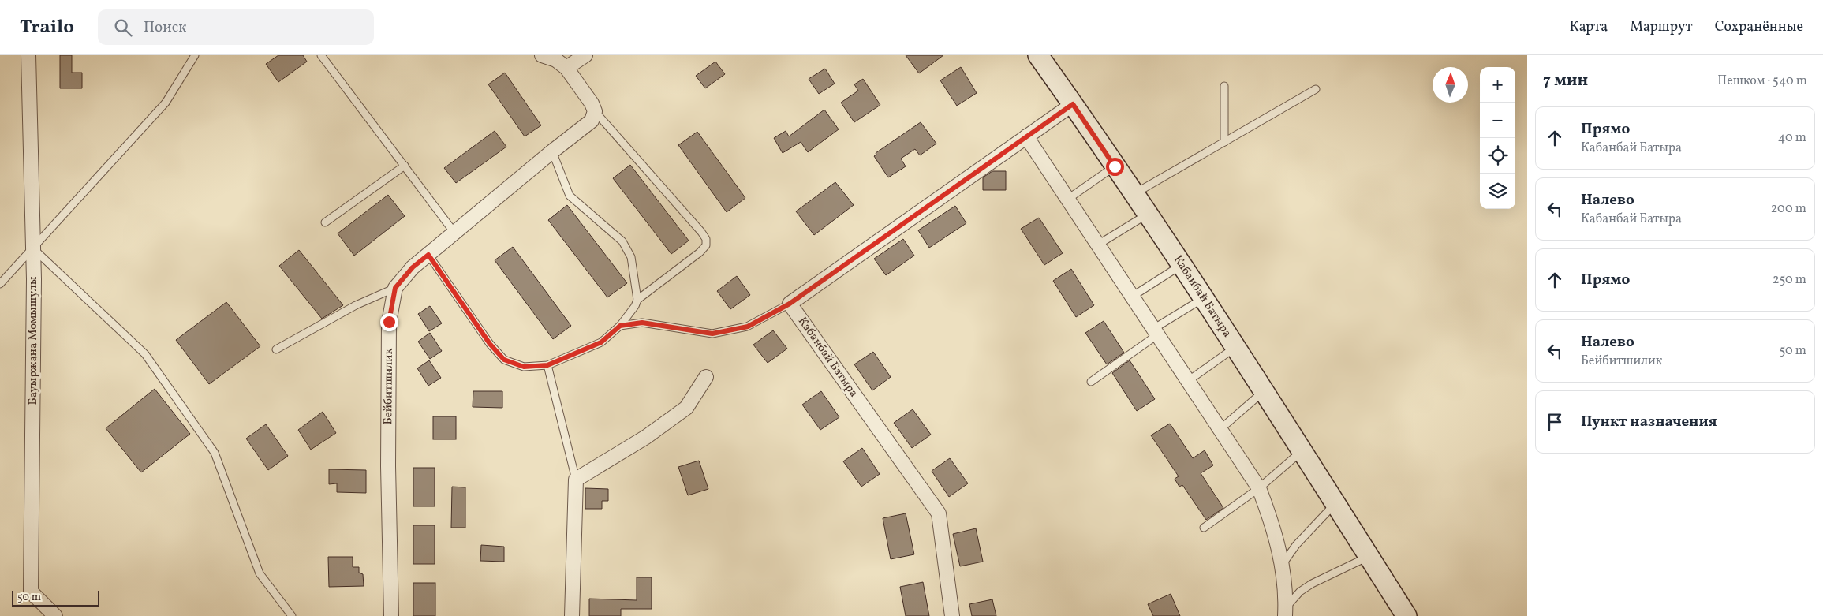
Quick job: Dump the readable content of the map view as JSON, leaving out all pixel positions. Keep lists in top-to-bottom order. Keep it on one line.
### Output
{"streets":{"main road":["Кабанбай Батыра"],"street":["Бауыржана Момышулы","Бейбитшилик"]},"scale_bar":"50 m","north":"top","page":{"header":"Trailo","search":"Поиск","nav":["Карта","Маршрут","Сохранённые"],"heading":["7 мин","Пешком · 540 m"],"map_buttons":["+","−"],"list":[["Прямо","Кабанбай Батыра","40 m"],["Налево","Кабанбай Батыра","200 m"],["Прямо","250 m"],["Налево","Бейбитшилик","50 m"],"Пункт назначения"],"scale":"50 m"}}
